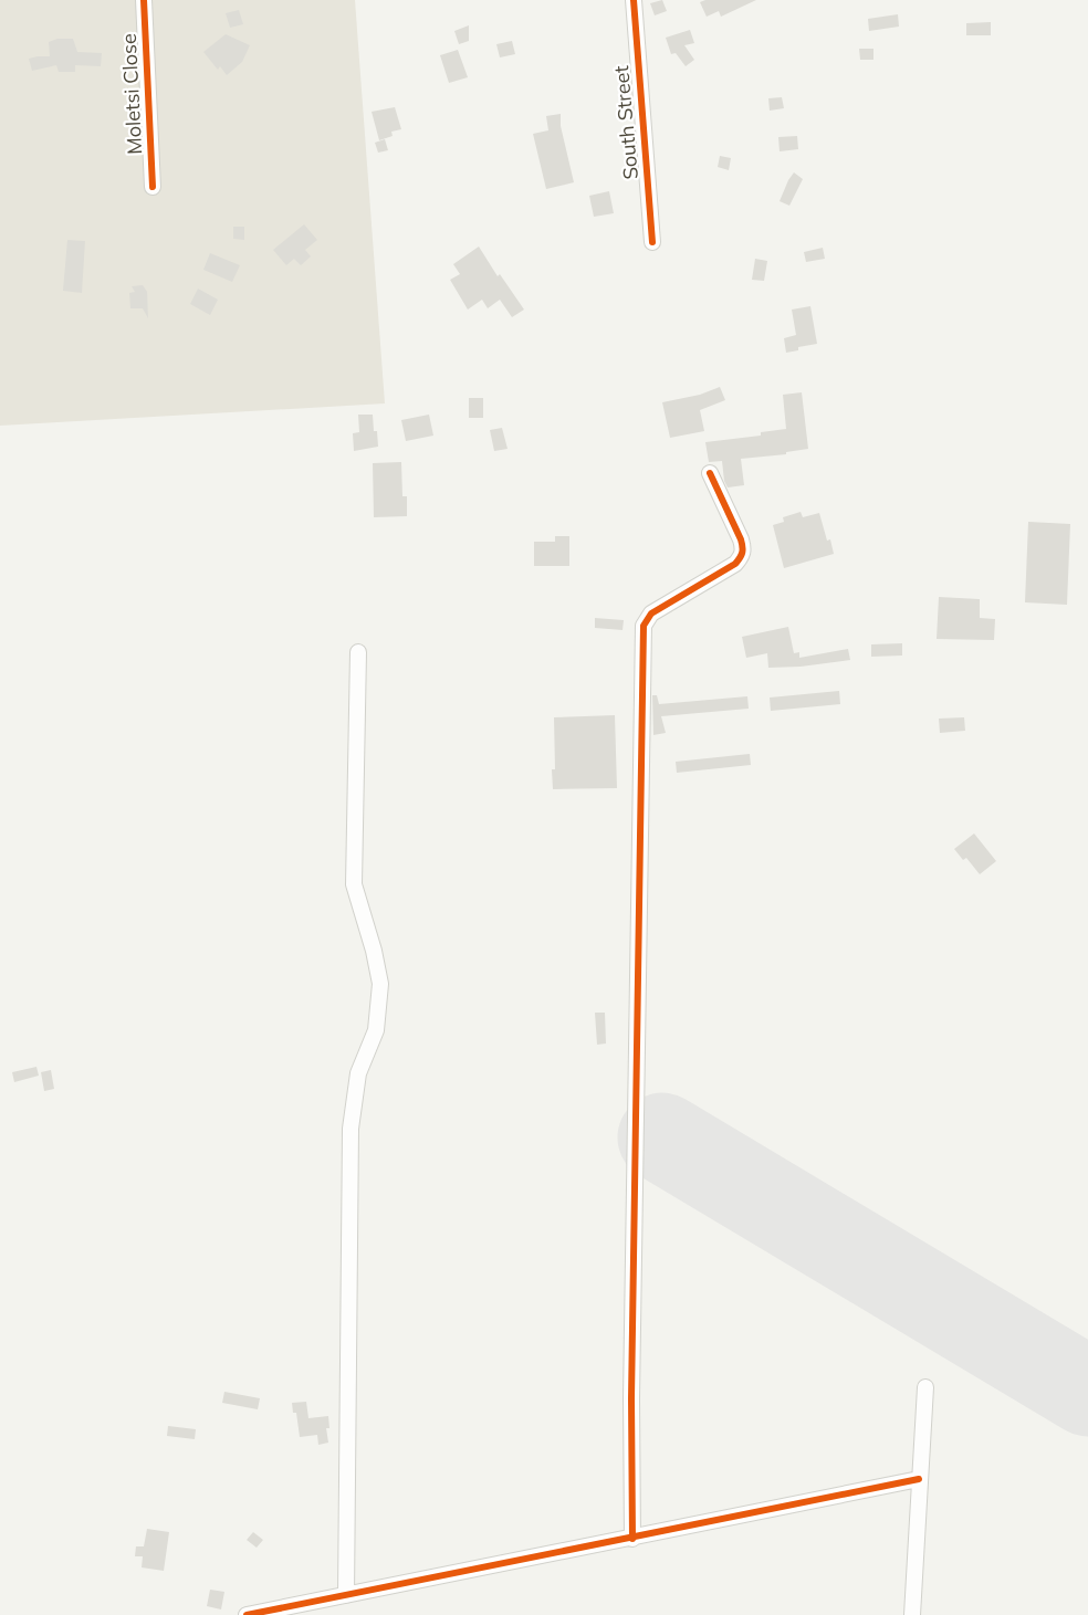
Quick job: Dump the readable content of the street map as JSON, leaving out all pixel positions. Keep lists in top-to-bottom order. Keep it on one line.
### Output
{"streets":{"street":["Moletsi Close","South Street"]}}
